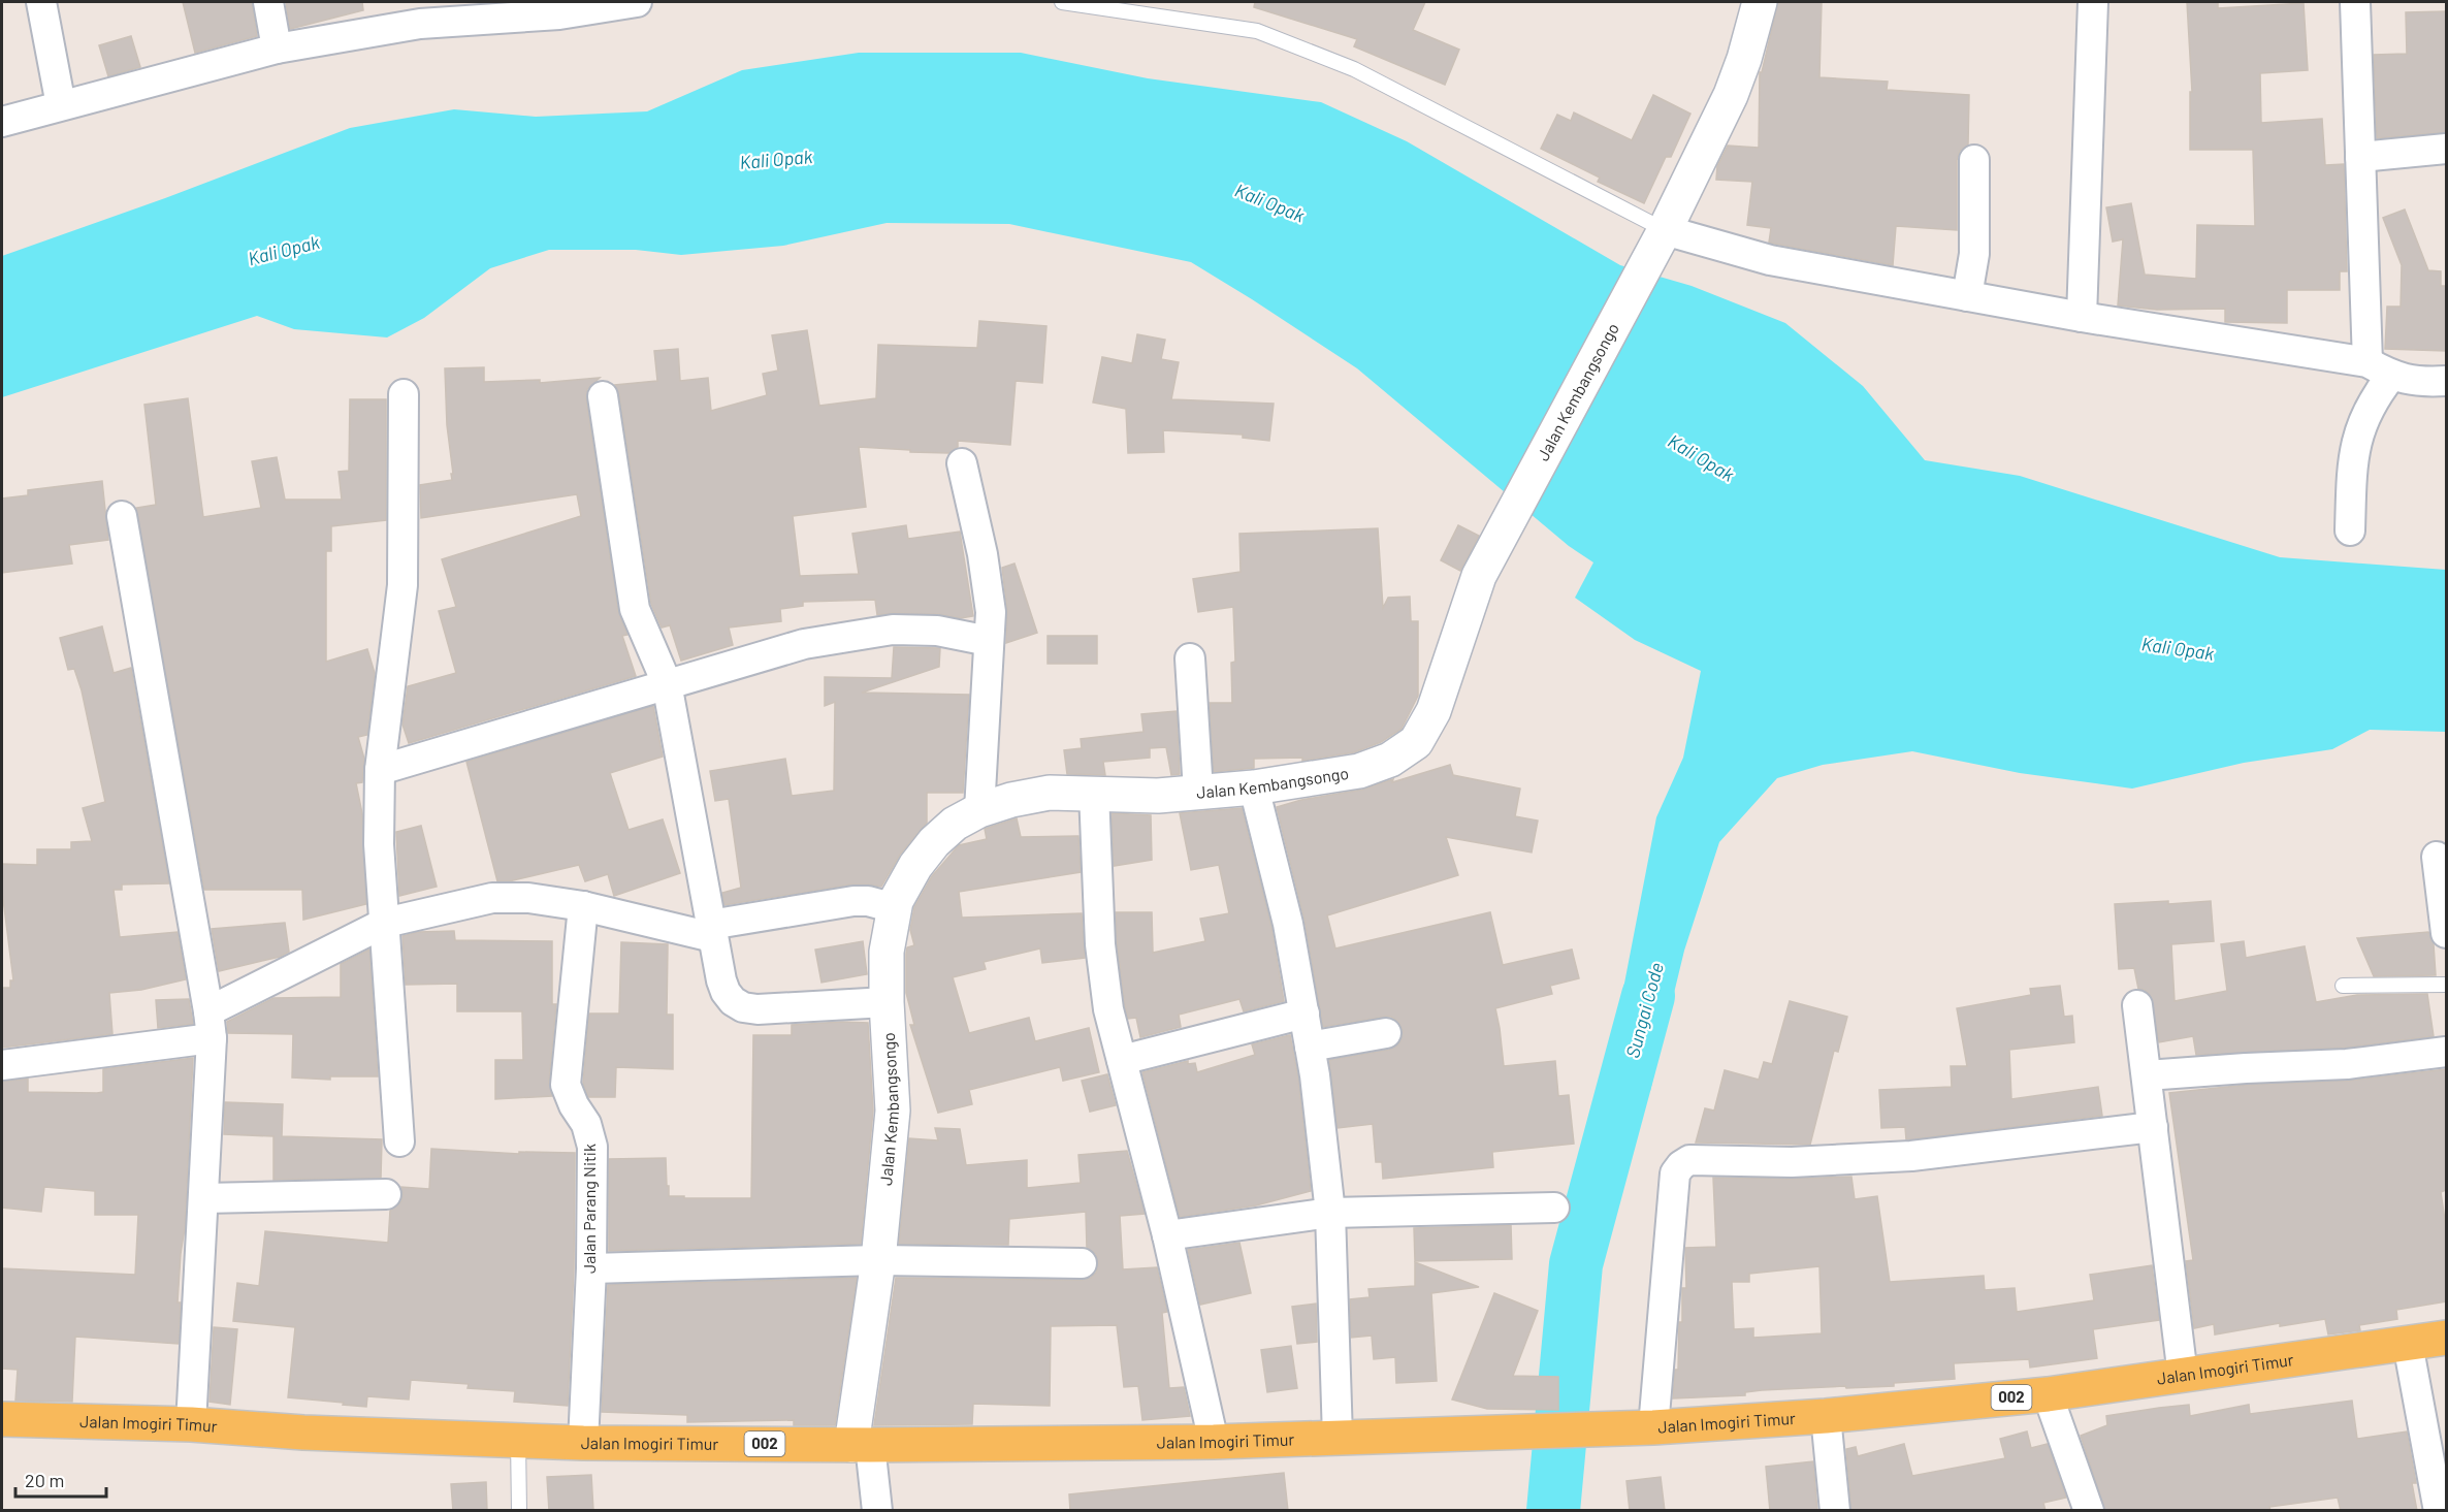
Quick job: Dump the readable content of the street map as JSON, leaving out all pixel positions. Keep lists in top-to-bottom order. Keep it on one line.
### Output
{"streets":{"main road":["Jalan Imogiri Timur","002"],"street":["Jalan Kembangsongo","Jalan Parang Nitik"]},"crossings":[["Jalan Kembangsongo","Jalan Imogiri Timur"],["Jalan Parang Nitik","Jalan Imogiri Timur"]],"water":["Kali Opak","Sungai Code"],"scale_bar":"20 m"}
